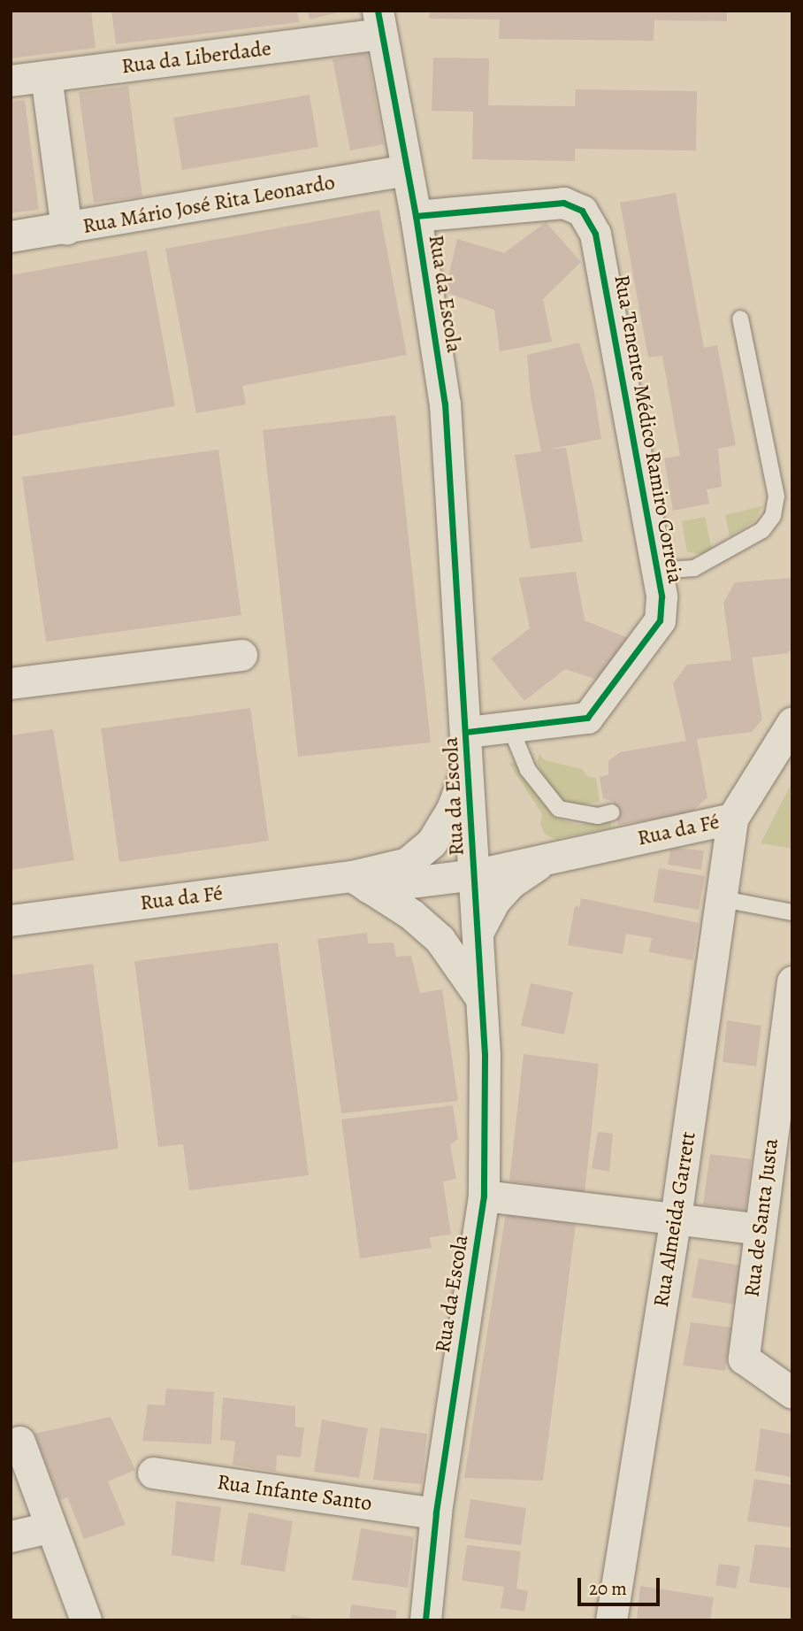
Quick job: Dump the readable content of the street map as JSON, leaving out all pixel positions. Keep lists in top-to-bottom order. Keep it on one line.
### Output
{"streets":{"street":["Rua da Liberdade","Rua Mário José Rita Leonardo","Rua da Escola","Rua Tenente Médico Ramiro Correia","Rua da Fé","Rua de Santa Justa","Rua Almeida Garrett","Rua Infante Santo"]},"crossings":[["Rua da Liberdade","Rua da Escola"],["Rua Mário José Rita Leonardo","Rua da Escola"],["Rua da Escola","Rua Tenente Médico Ramiro Correia"],["Rua da Escola","Rua da Fé"],["Rua da Escola","Rua Infante Santo"],["Rua da Fé","Rua Almeida Garrett"]],"scale_bar":"20 m"}
